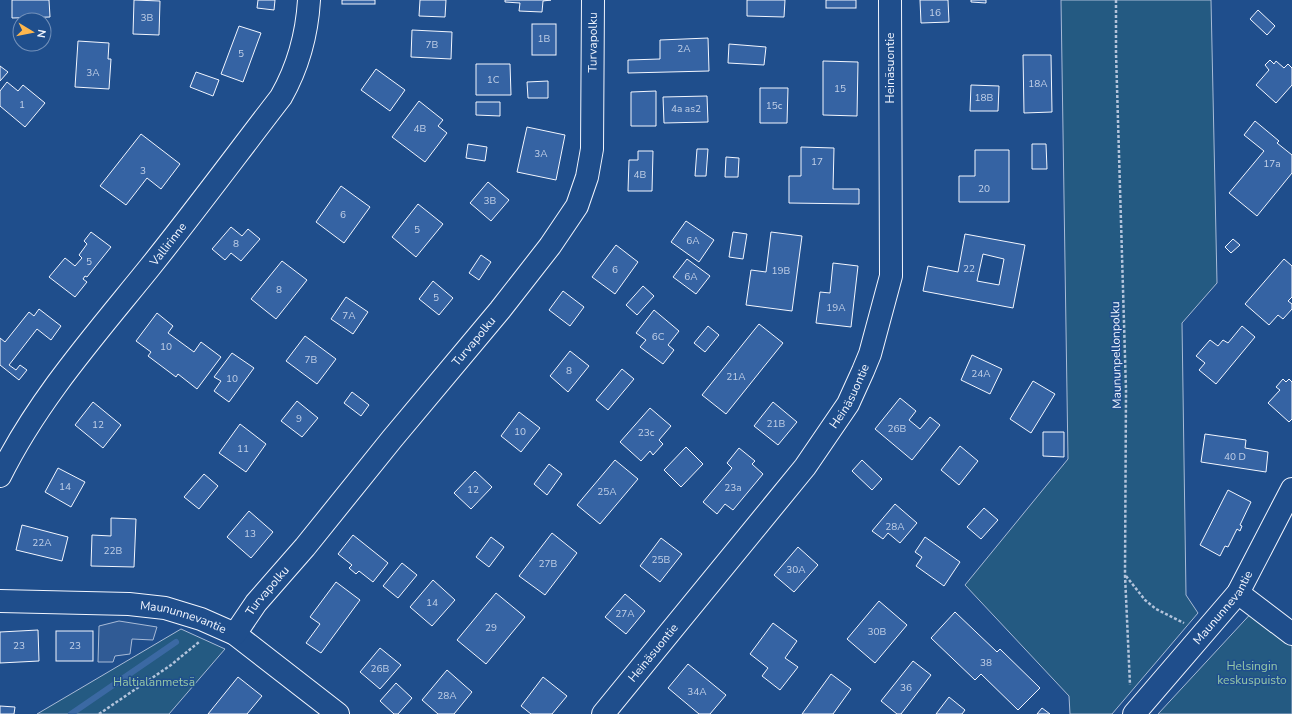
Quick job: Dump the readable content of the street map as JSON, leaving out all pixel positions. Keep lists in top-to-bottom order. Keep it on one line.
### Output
{"streets":{"street":["Turvapolku","Heinäsuontie","Vallirinne","Maununnevantie"],"path":["Maununpellonpolku"]},"crossings":[["Turvapolku","Maununnevantie"]],"parks":["Helsingin keskuspuisto","Haltialanmetsä"],"house_numbers":["16","3B","1B","7B","2A","5","3A","1C","18A","15","18B","1","15c","4a as2","4B","3A","17","17a","3","4B","20","3B","6","5","6A","8","5","22","6","19B","6A","8","5","19A","7A","6C","10","7B","8","24A","21A","10","9","21B","12","26B","10","23c","11","40 D","14","23a","12","25A","28A","13","22A","22B","25B","27B","30A","14","27A","29","30B","23","23","38","26B","36","34A","28A"],"north":"right"}
